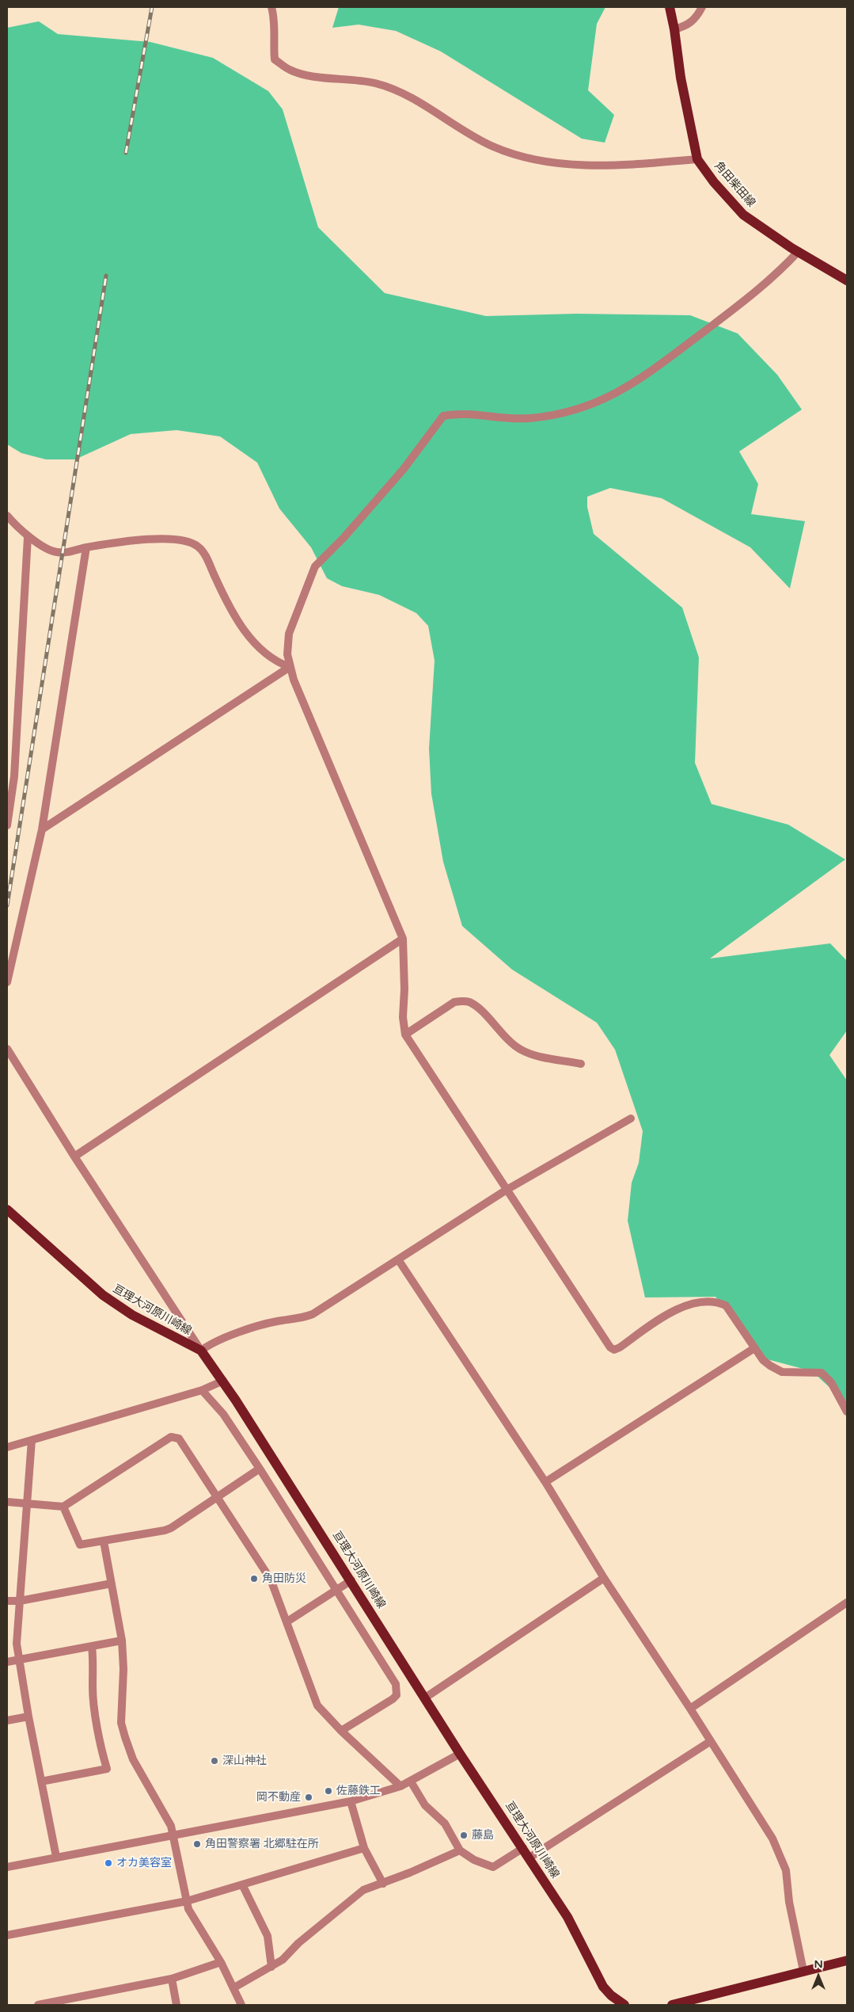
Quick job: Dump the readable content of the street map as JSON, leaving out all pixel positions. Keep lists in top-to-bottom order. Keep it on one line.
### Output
{"streets":{"main road":["角田柴田線","亘理大河原川崎線"]},"places":["角田防災","深山神社","佐藤鉄工","岡不動産","藤島","角田警察署 北郷駐在所","オカ美容室"],"north":"top"}
